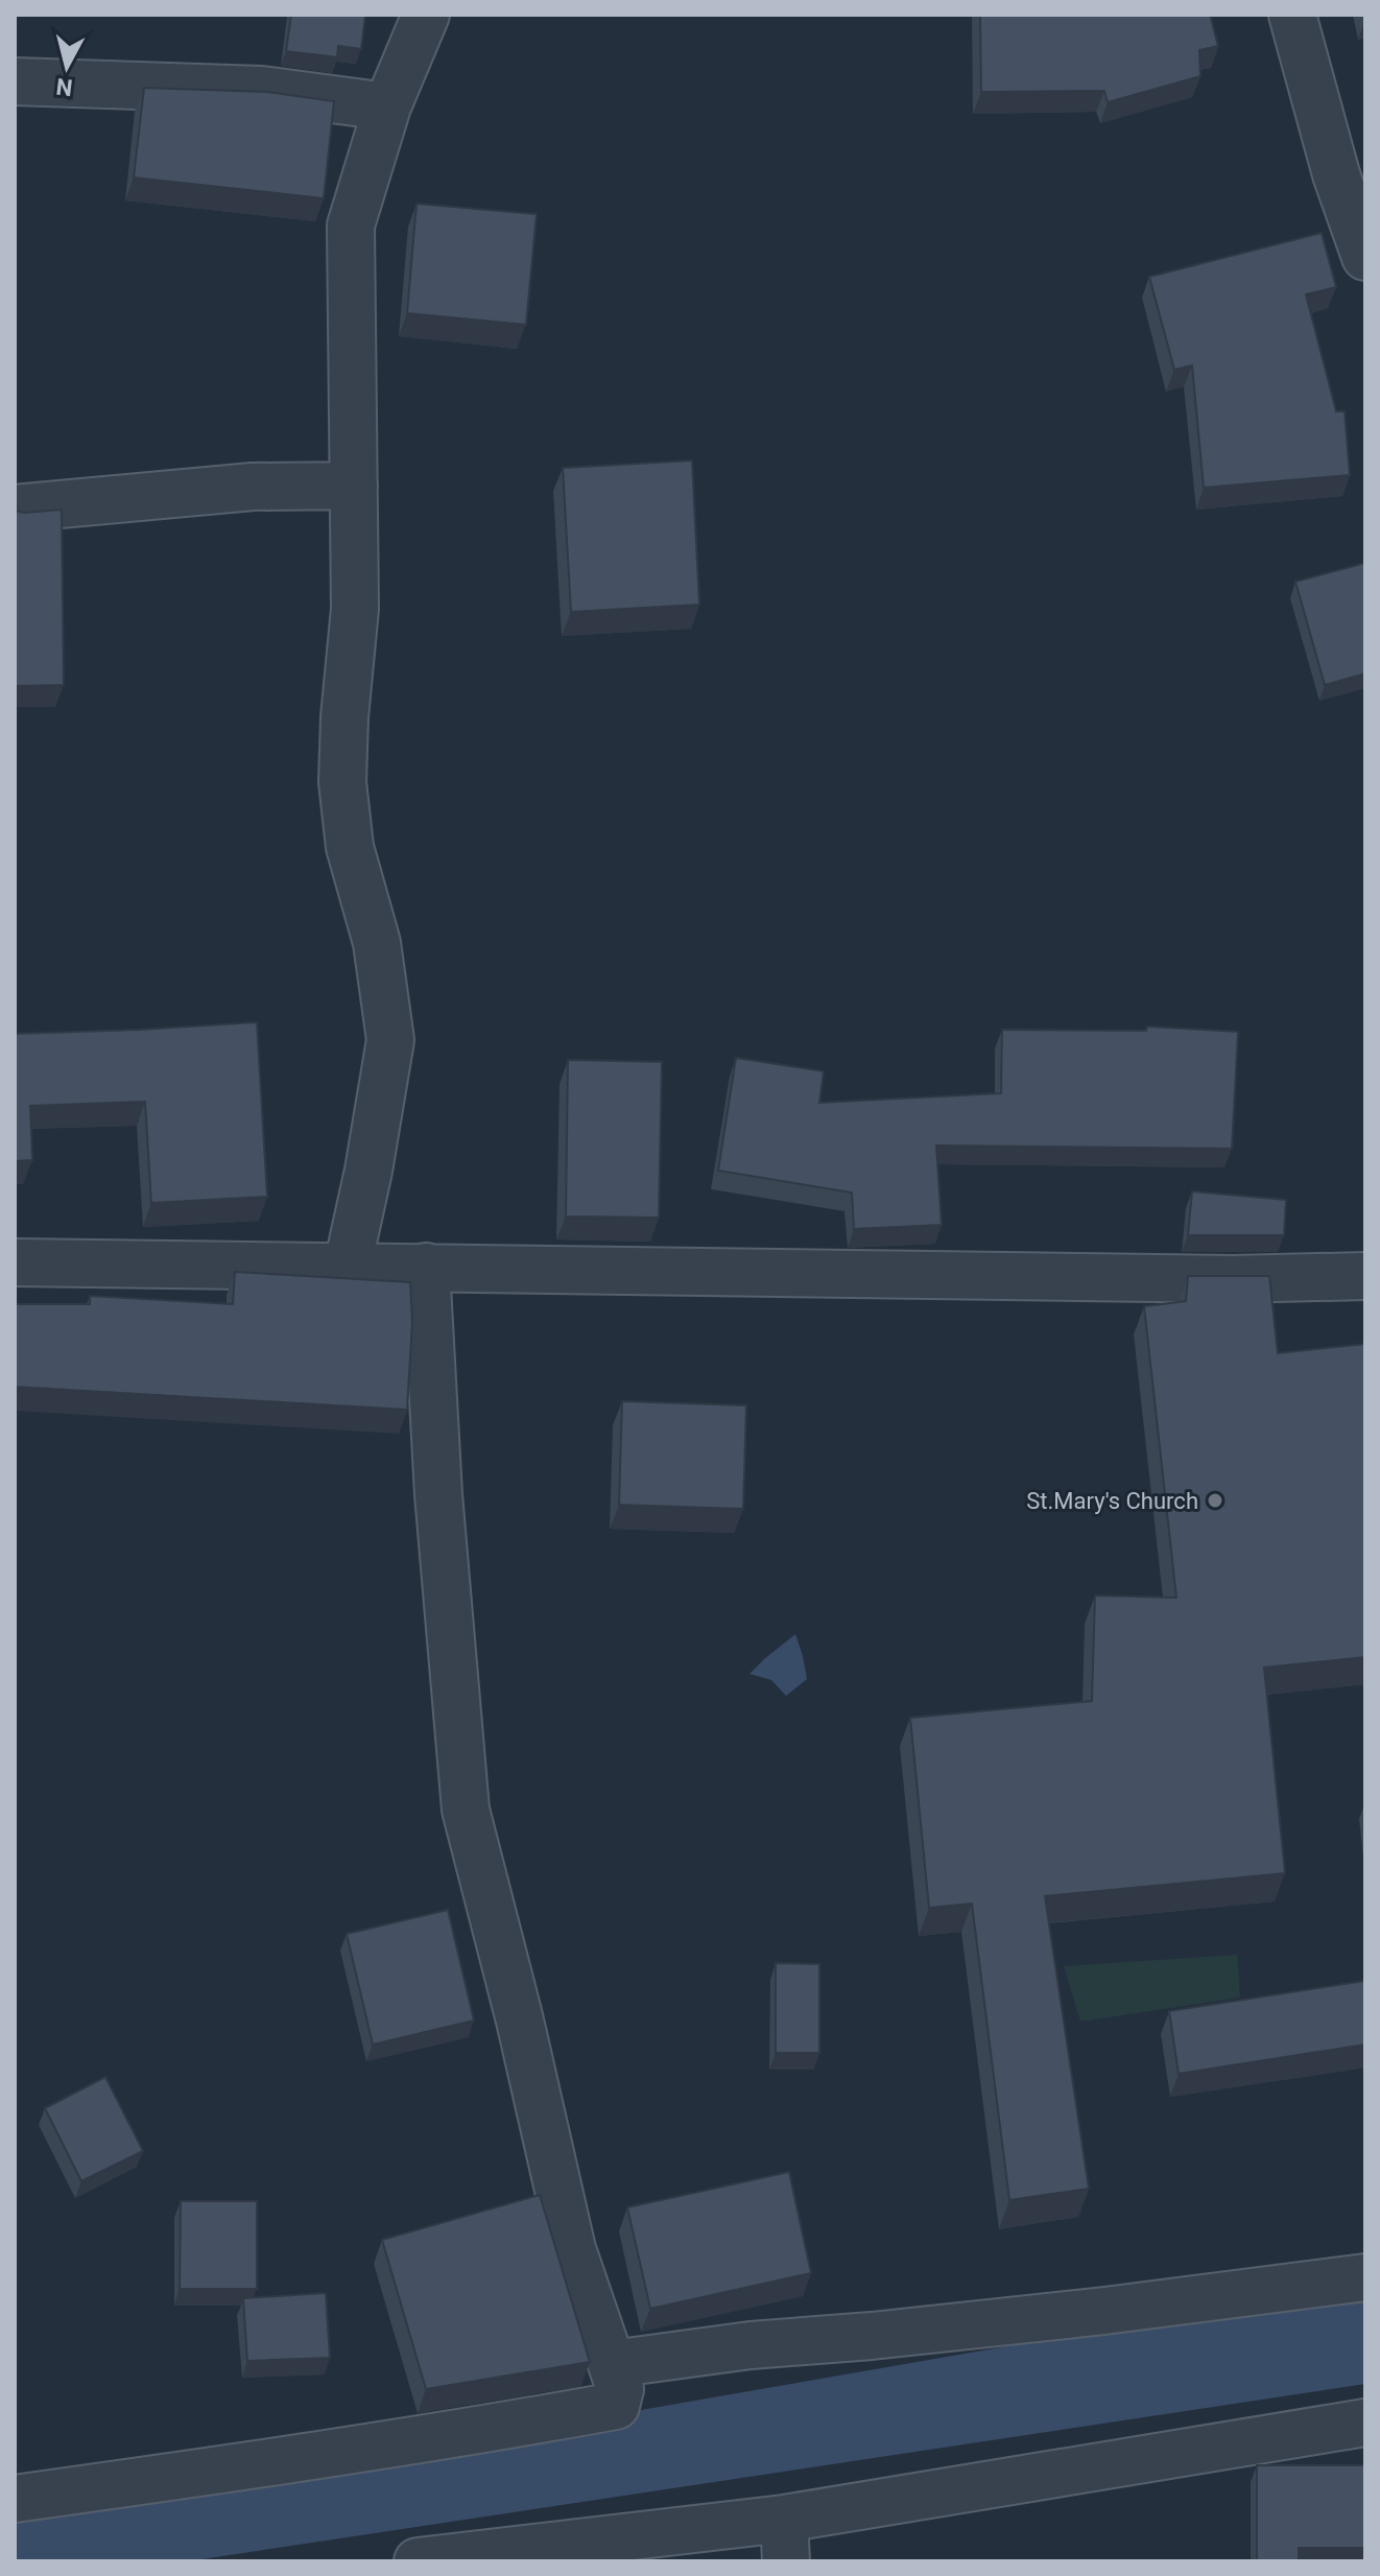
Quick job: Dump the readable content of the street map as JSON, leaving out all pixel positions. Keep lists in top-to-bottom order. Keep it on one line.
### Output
{"places":["St.Mary's Church"],"north":"bottom"}
